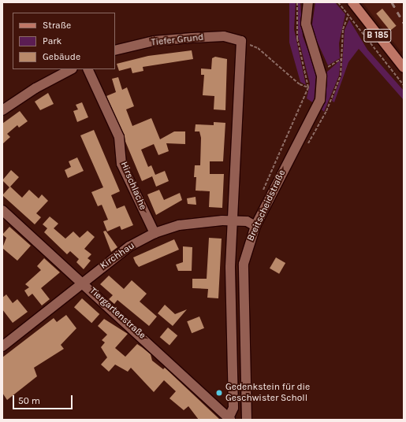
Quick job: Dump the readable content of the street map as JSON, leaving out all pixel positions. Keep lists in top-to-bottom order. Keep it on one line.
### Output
{"streets":{"main road":["B 185"],"street":["Tiefer Grund","Hirschlache","Breitscheidstraße","Kirchhau","Tiergartenstraße"]},"crossings":[["Tiefer Grund","Breitscheidstraße"],["Hirschlache","Kirchhau"],["Breitscheidstraße","Kirchhau"],["Breitscheidstraße","Tiergartenstraße"],["Kirchhau","Tiergartenstraße"]],"places":["Gedenkstein für die Geschwister Scholl"],"legend":["Straße","Park","Gebäude"],"scale_bar":"50 m"}
